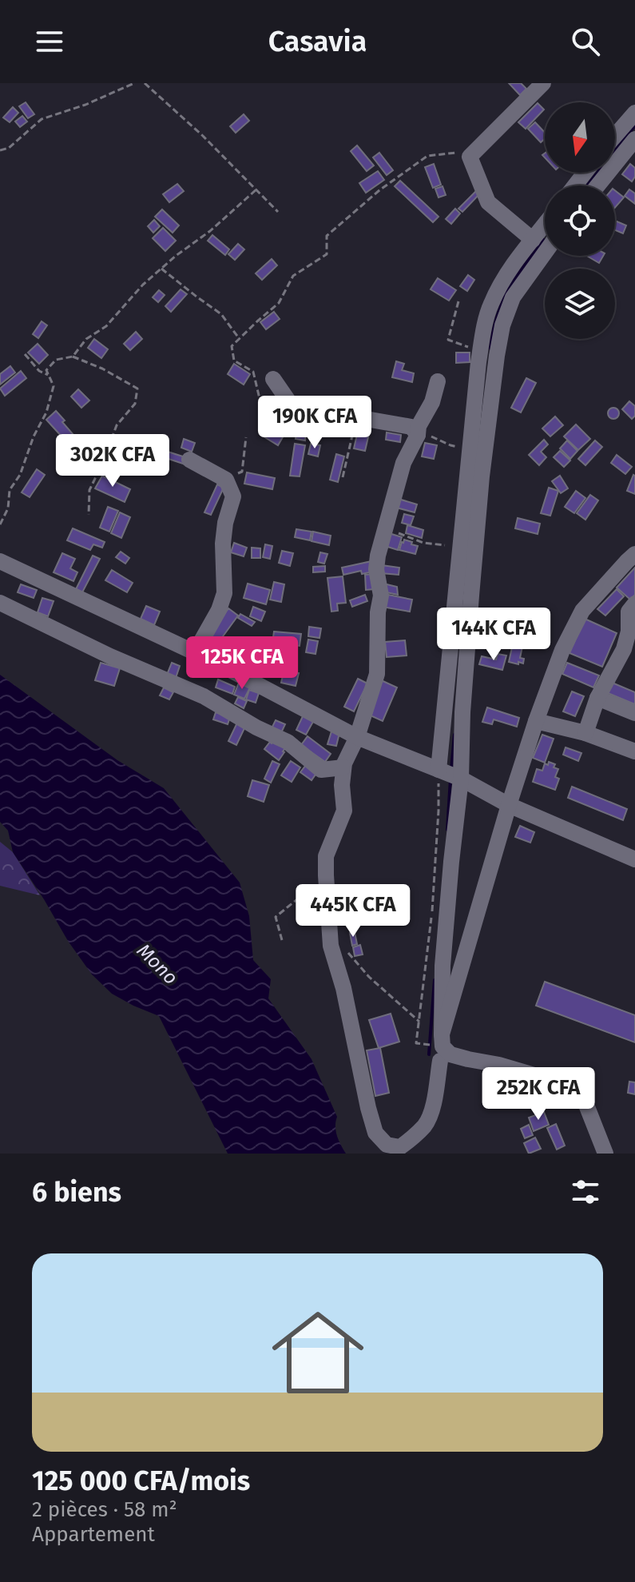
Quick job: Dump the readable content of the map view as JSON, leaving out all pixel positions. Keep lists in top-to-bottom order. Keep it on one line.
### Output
{"water":["Mono"],"north":"bottom","page":{"header":"Casavia","price":["190K CFA","302K CFA","144K CFA","125K CFA","445K CFA","252K CFA"],"heading":"6 biens","list":[{"name":"125 000 CFA/mois","note":"2 pièces · 58 m² · Appartement"}]}}
